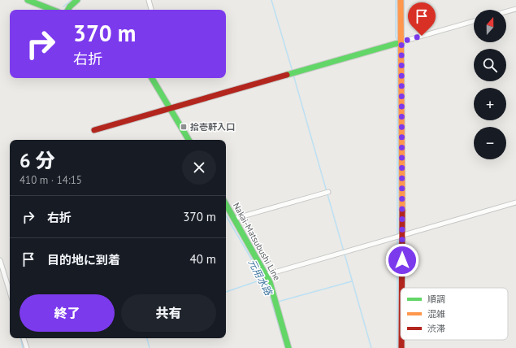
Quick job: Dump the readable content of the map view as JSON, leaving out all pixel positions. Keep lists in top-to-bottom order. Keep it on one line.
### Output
{"streets":{"street":["Nakai-Matsubushi Line"]},"water":["元用水路"],"places":{"transit":["拾壱軒入口"]},"legend":["順調","混雑","渋滞"],"north":"top","page":{"map_buttons":["+","−"],"turn":["370 m","右折"],"heading":["6 分","410 m · 14:15"],"list":[{"name":"右折","value":"370 m"},{"name":"目的地に到着","value":"40 m"}],"buttons":["終了","共有"]}}
